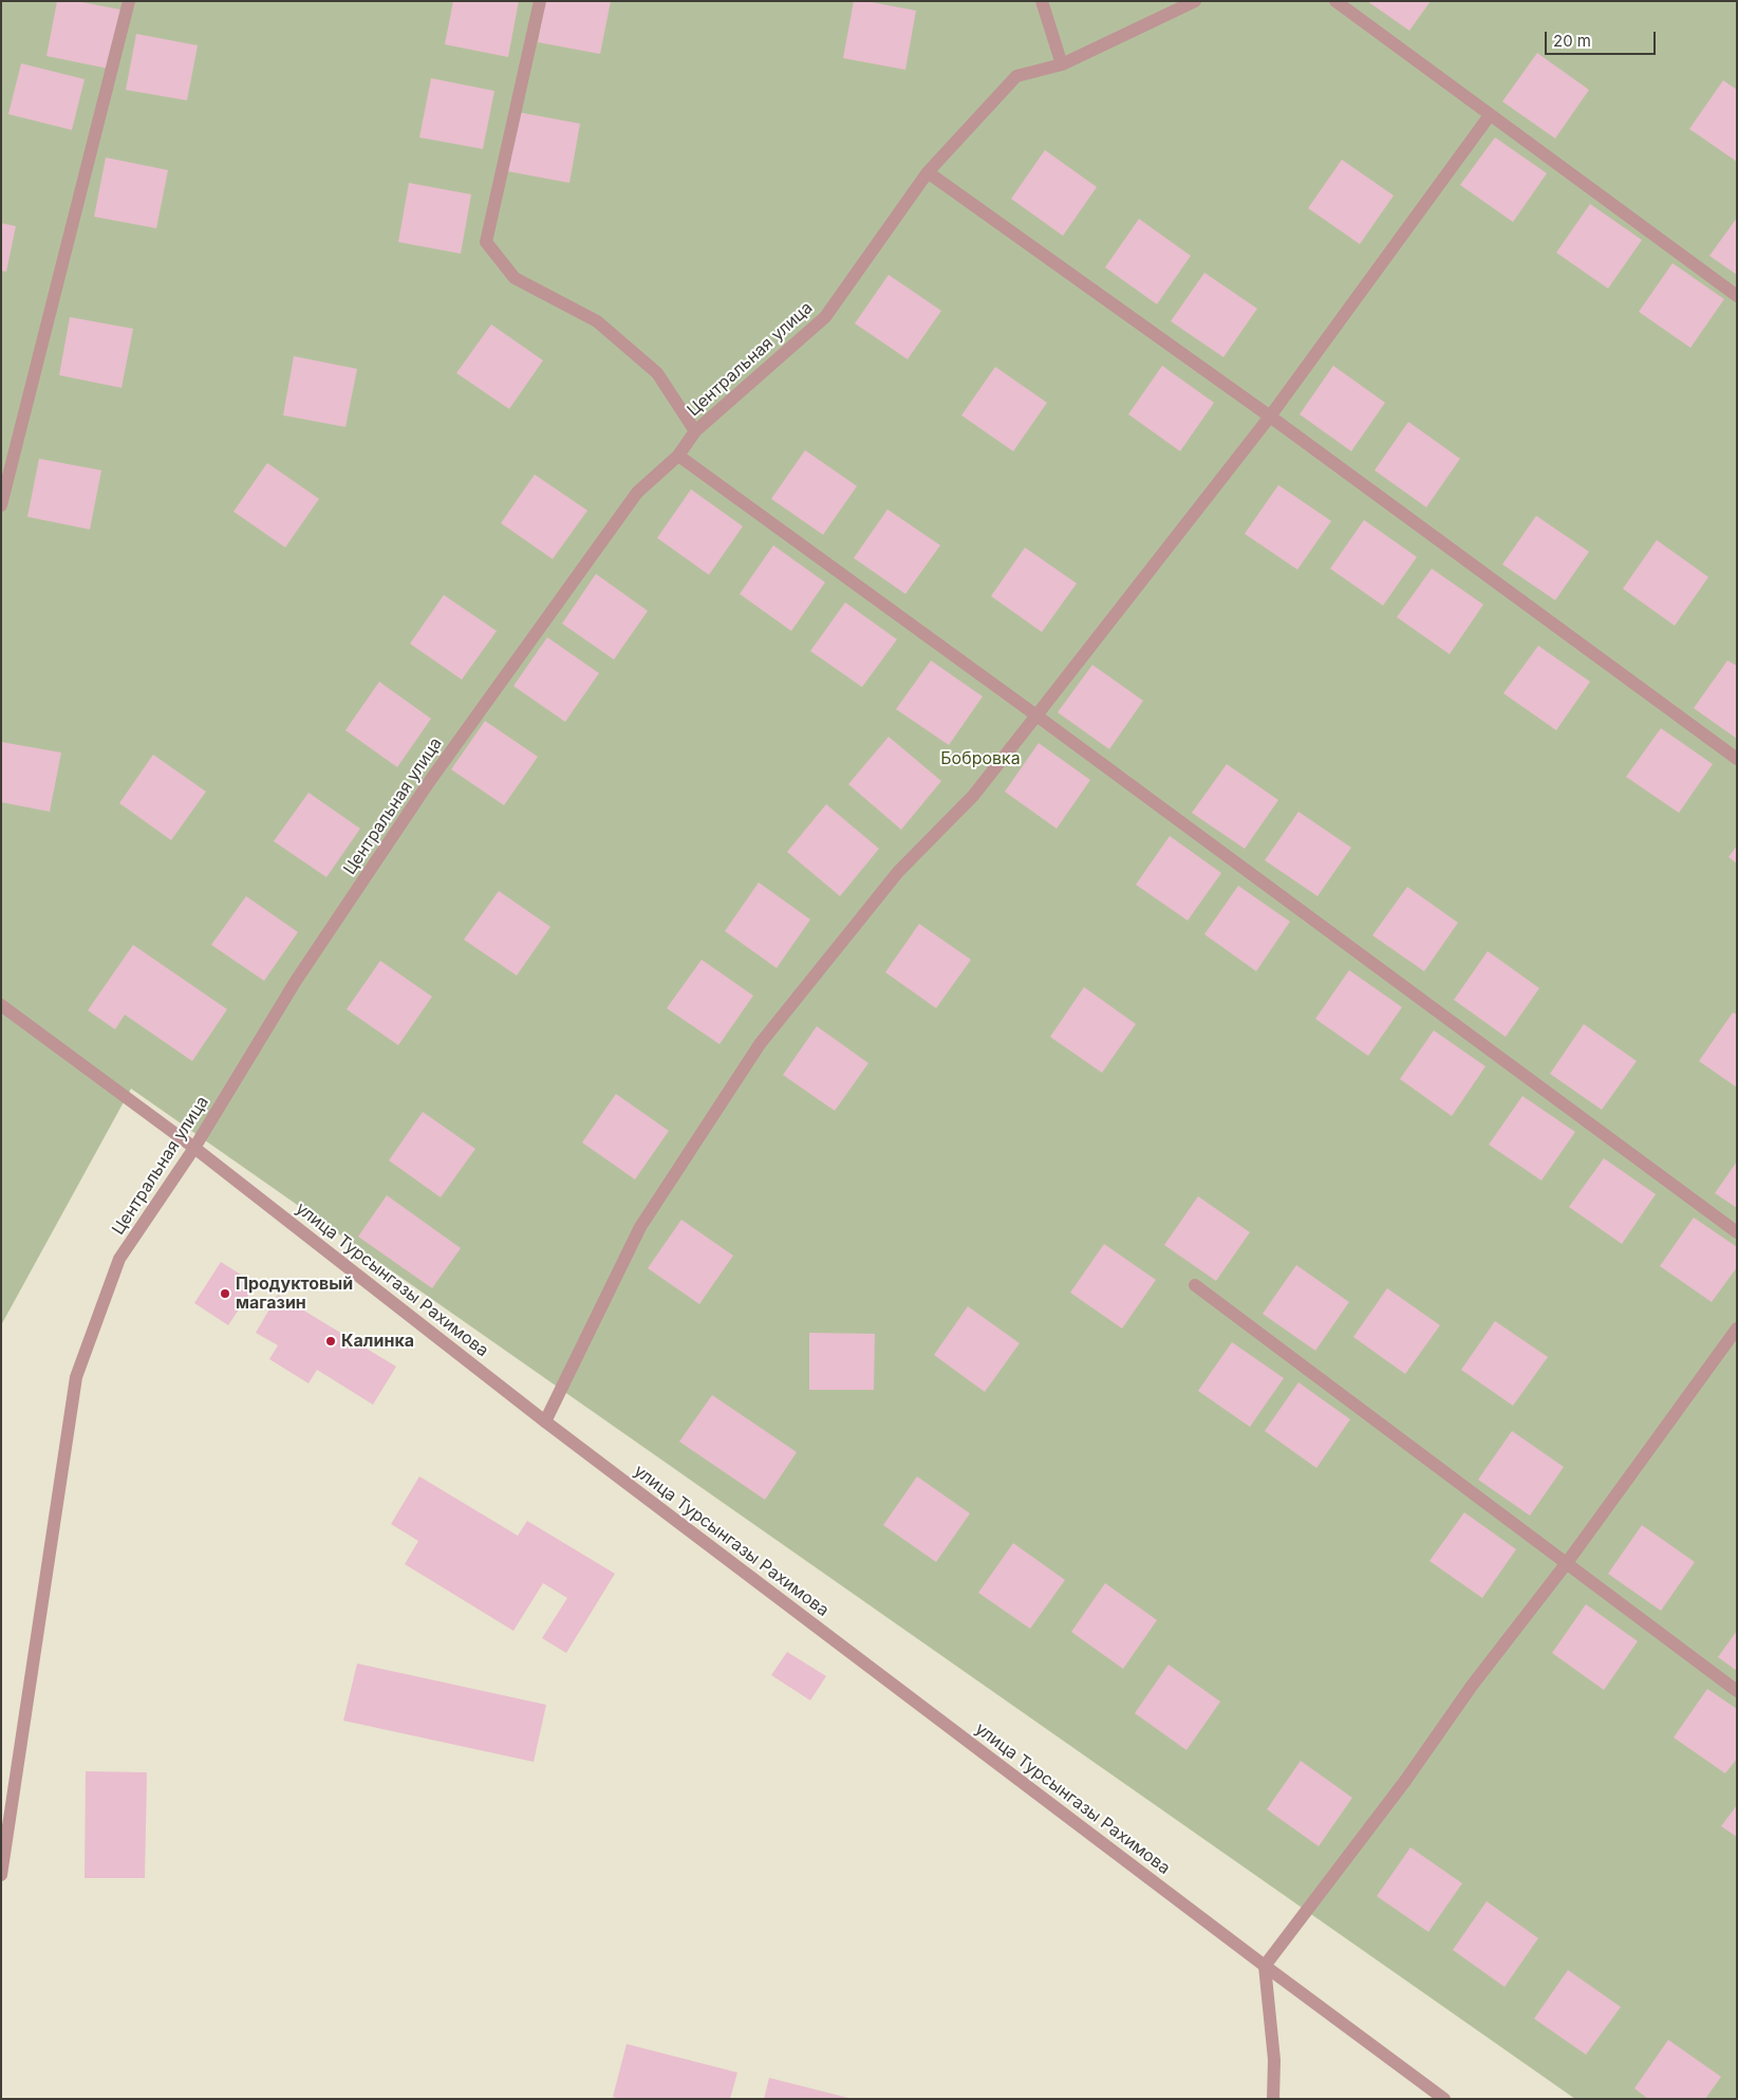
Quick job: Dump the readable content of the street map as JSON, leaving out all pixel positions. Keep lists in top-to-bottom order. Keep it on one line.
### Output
{"streets":{"street":["Центральная улица","улица Турсынгазы Рахимова"]},"crossings":[["Центральная улица","улица Турсынгазы Рахимова"]],"parks":["Бобровка"],"places":["Продуктовый магазин","Калинка"],"scale_bar":"20 m"}
